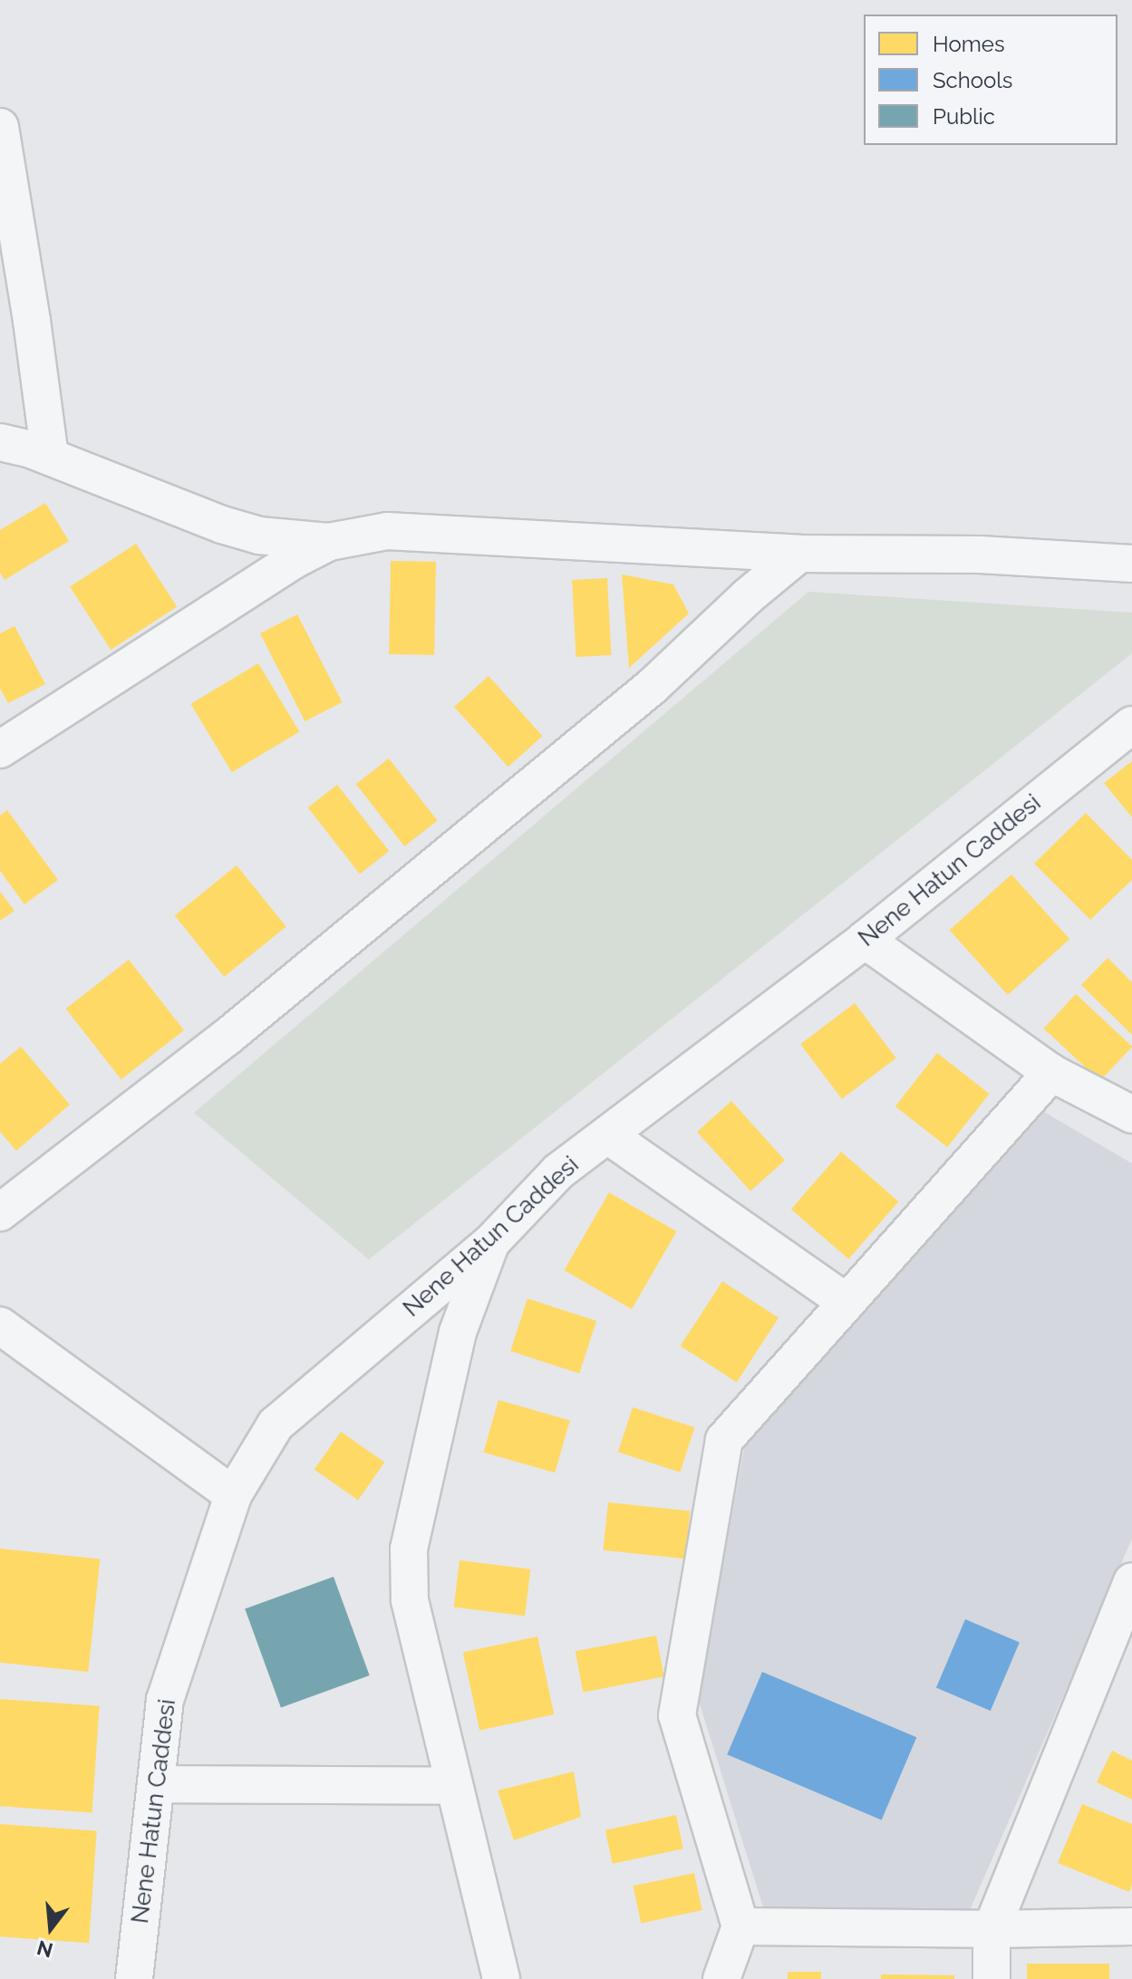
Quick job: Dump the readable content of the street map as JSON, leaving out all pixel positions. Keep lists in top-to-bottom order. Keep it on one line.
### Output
{"streets":{"street":["Nene Hatun Caddesi"]},"legend":["Homes","Schools","Public"],"north":"bottom"}
